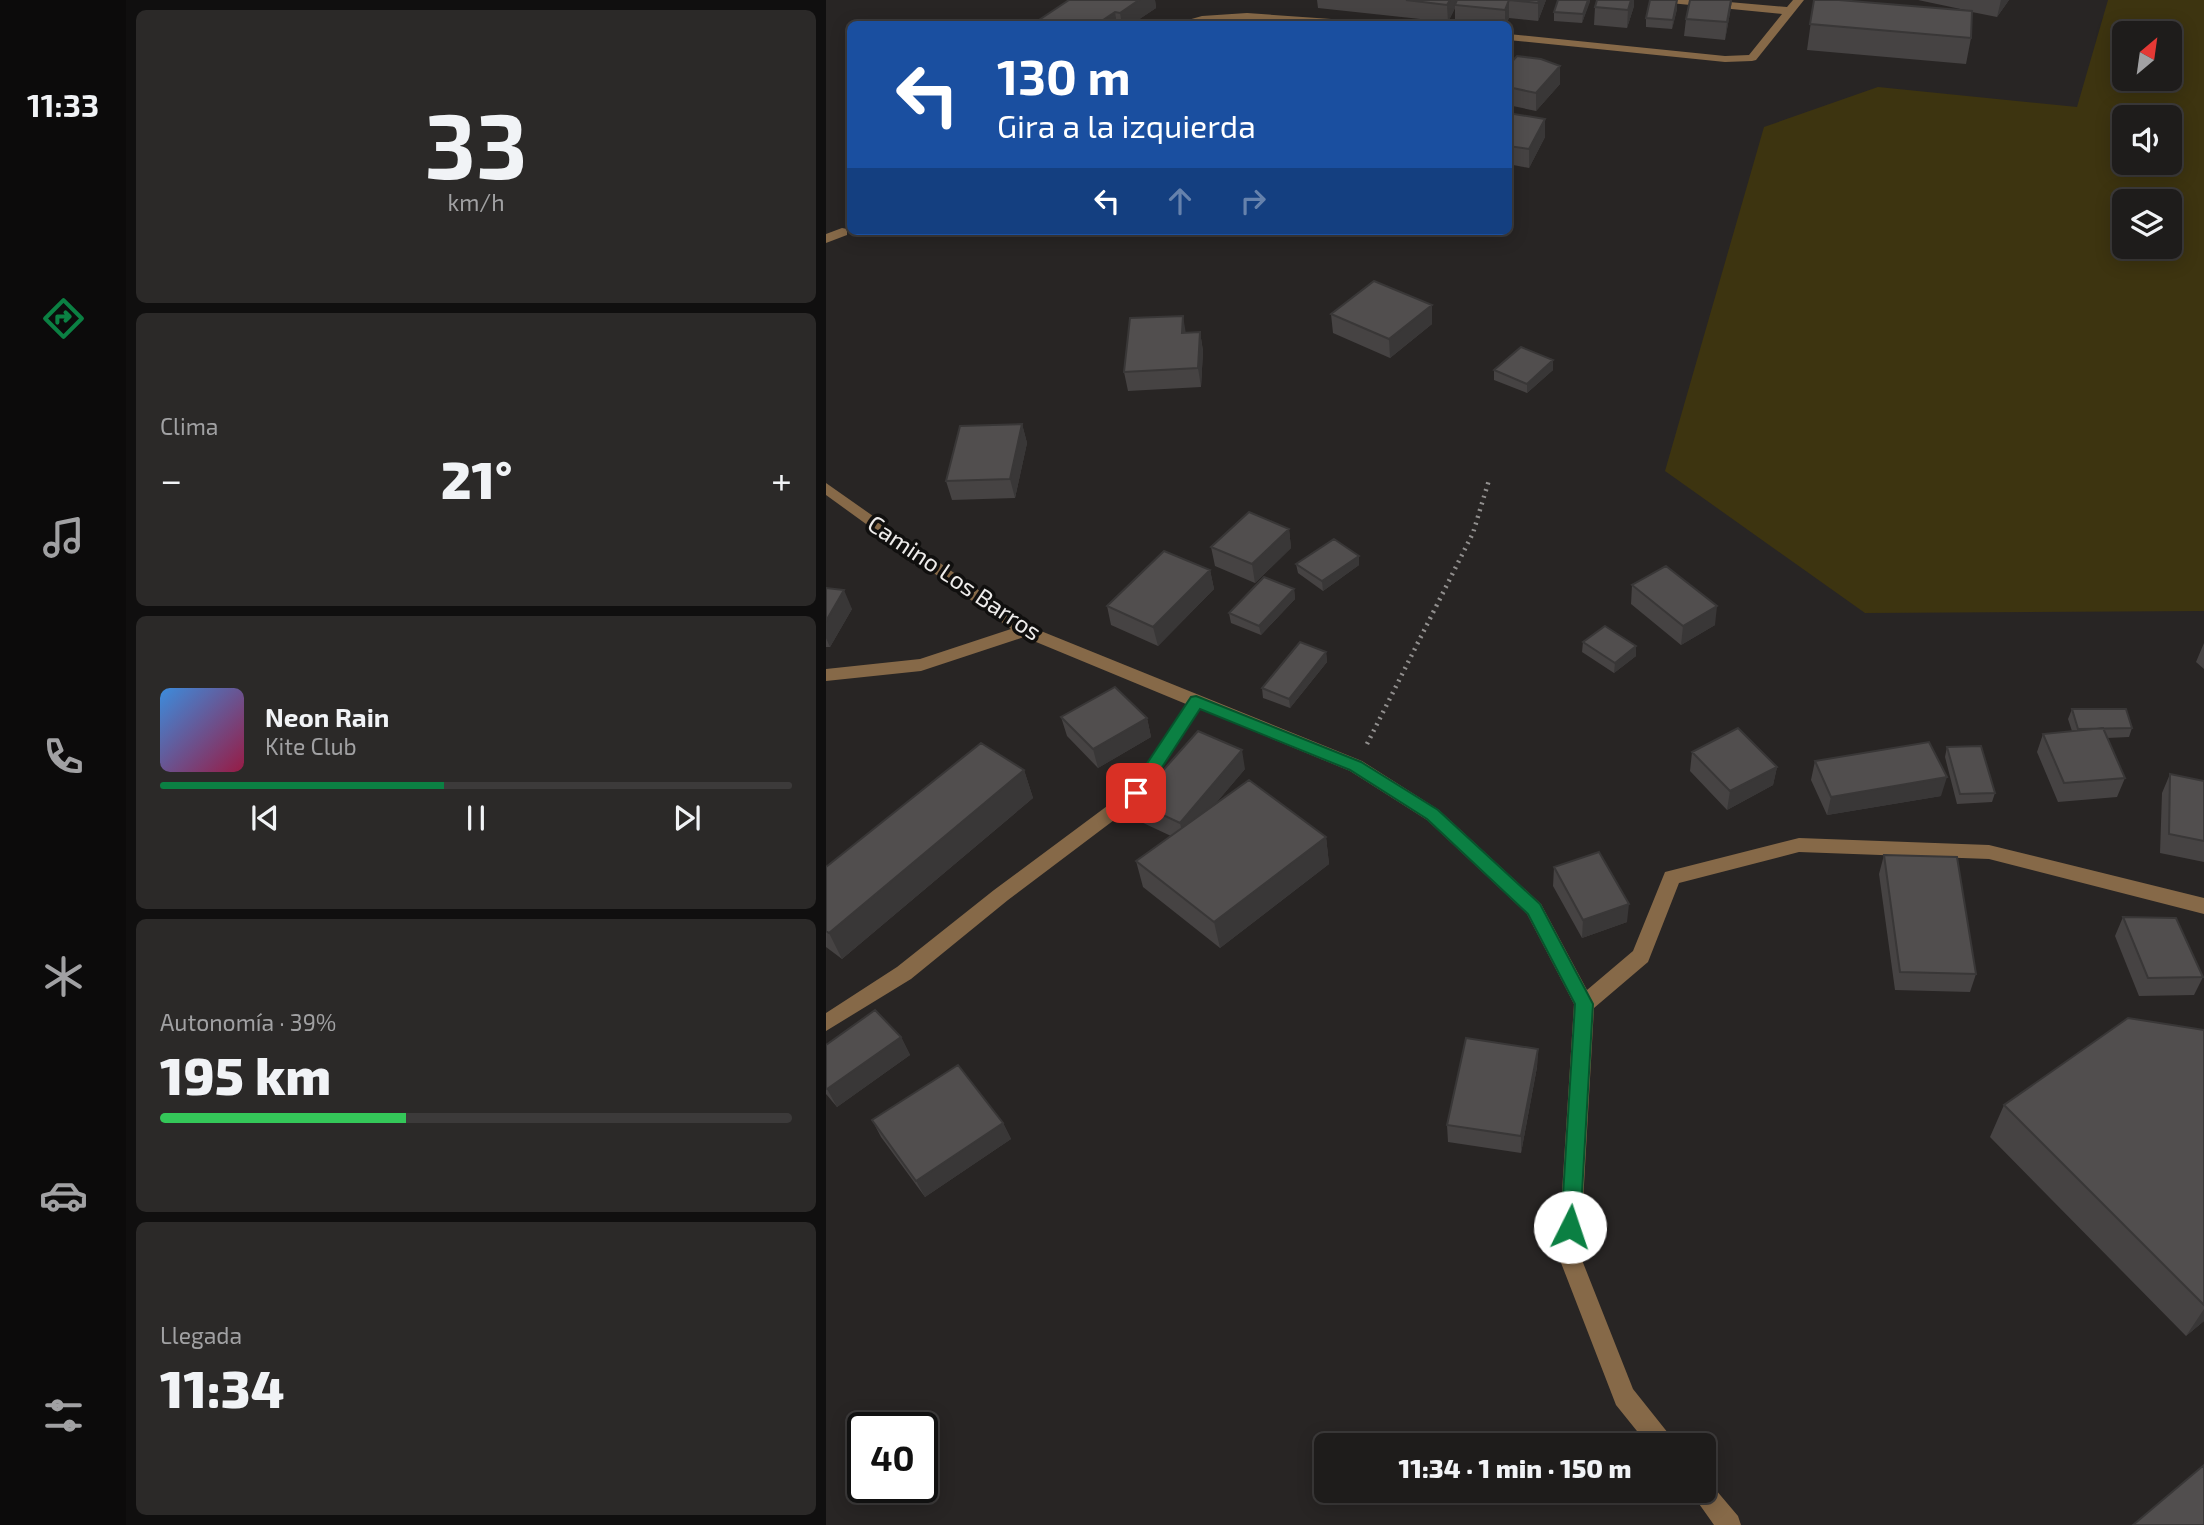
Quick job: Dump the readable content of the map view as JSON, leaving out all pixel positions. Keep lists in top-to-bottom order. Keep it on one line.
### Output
{"streets":{"street":["Camino Los Barros"]},"north":"top right","page":{"tabs":"11:33","tile":[["33","km/h"],"Clima",["Autonomía · 39%","195 km"],["Llegada","11:34"]],"turn":["130 m","Gira a la izquierda"],"heat":["−","21°","+"],"song":["Neon Rain","Kite Club"],"limit":"40","trip":"11:34 · 1 min · 150 m"}}
